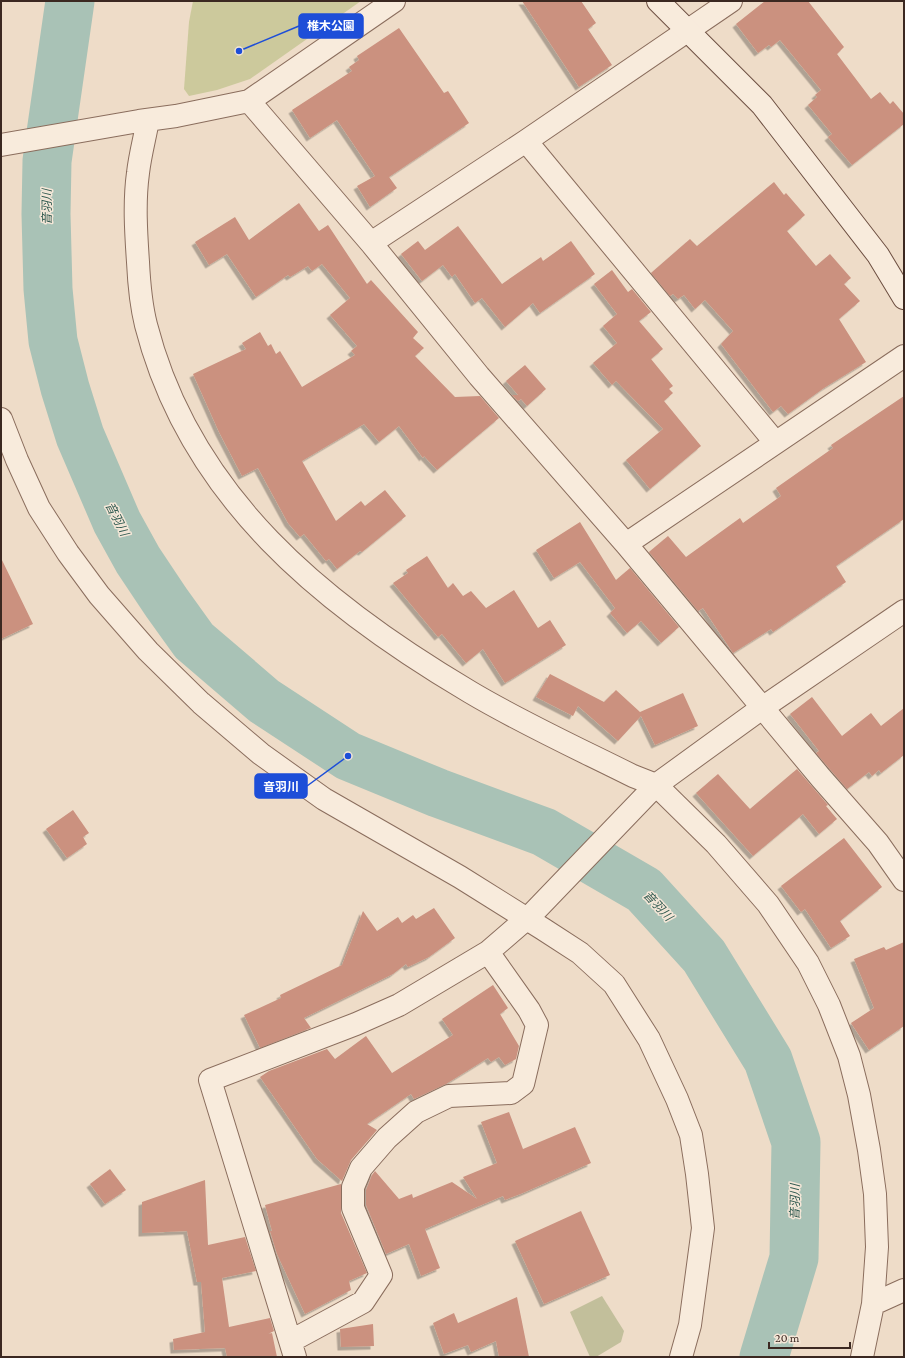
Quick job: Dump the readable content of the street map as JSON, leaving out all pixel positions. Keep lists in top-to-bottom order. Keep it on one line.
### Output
{"water":["音羽川"],"places":["椎木公園","音羽川"],"scale_bar":"20 m"}
